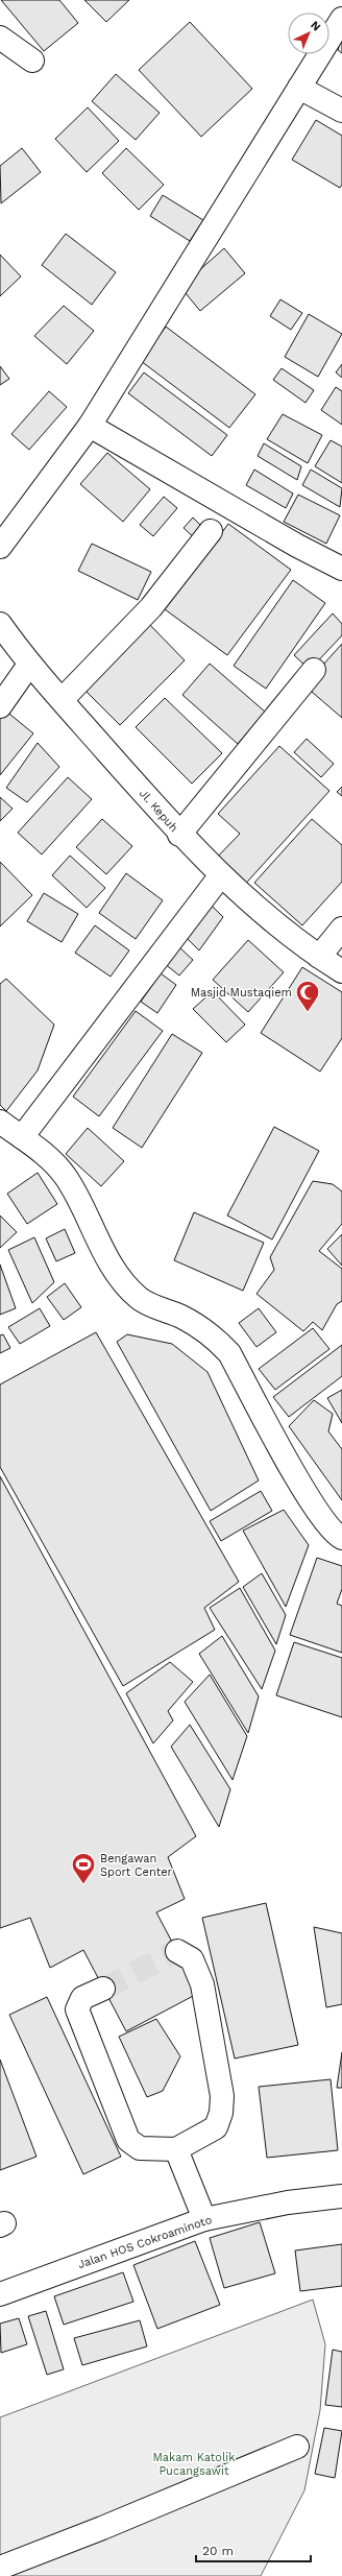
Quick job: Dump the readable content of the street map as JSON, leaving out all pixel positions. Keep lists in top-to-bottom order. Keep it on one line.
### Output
{"streets":{"street":["Jl. Kepuh","Jalan HOS Cokroaminoto"]},"parks":["Makam Katolik Pucangsawit"],"places":{"mosque":["Masjid Mustaqiem"],"sports":["Bengawan Sport Center"]},"scale_bar":"20 m","north":"top right"}
